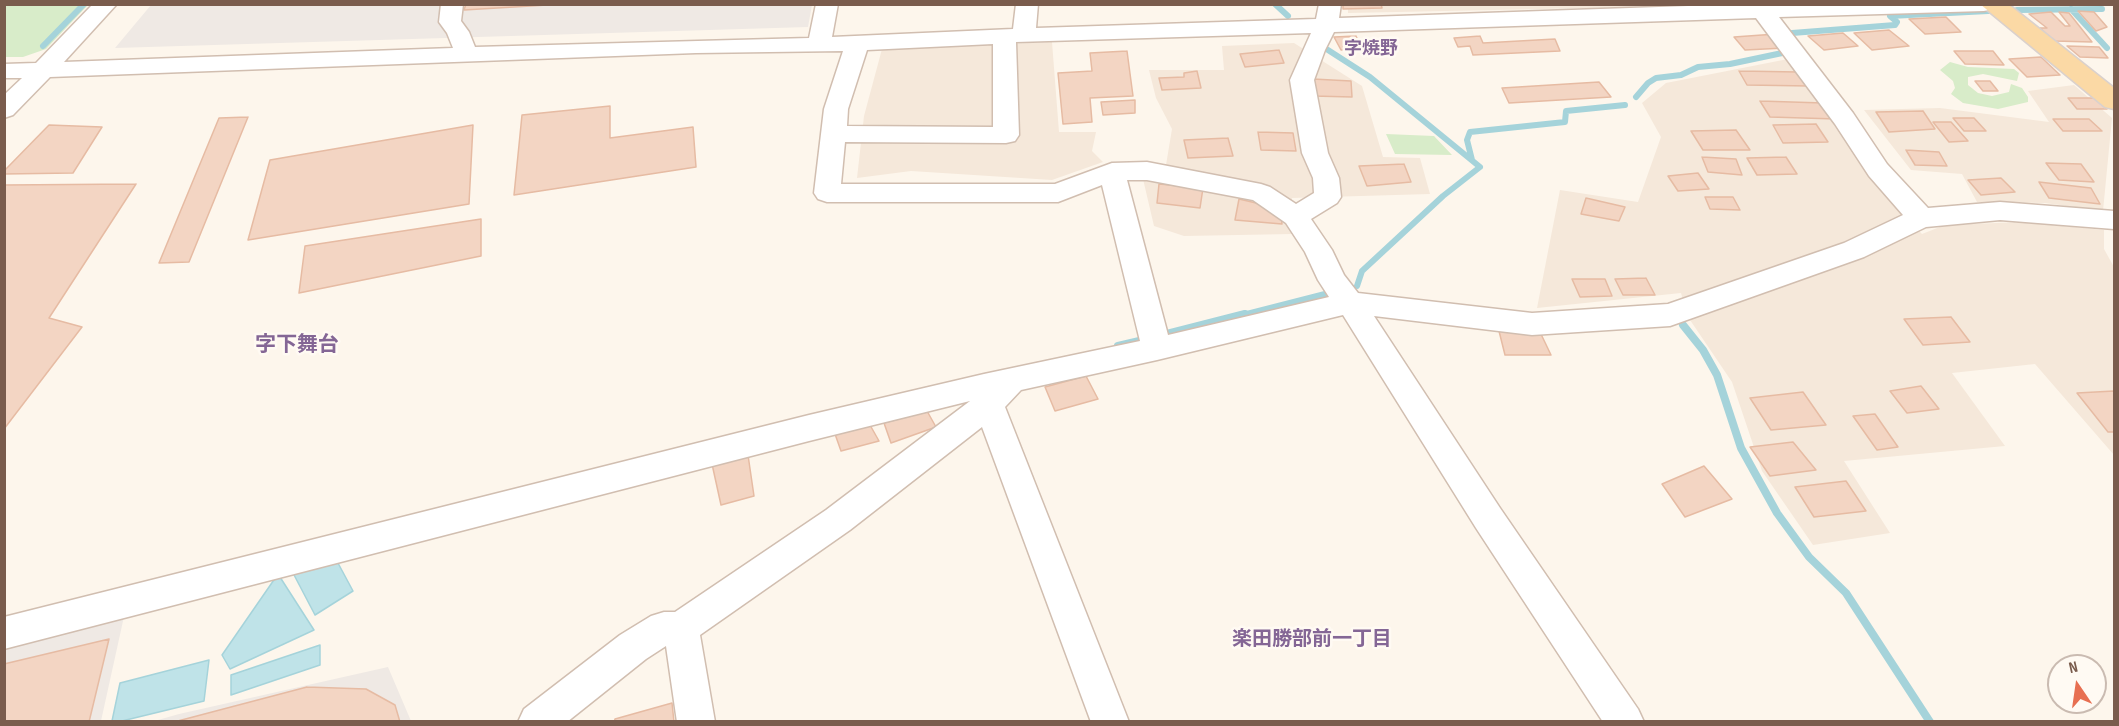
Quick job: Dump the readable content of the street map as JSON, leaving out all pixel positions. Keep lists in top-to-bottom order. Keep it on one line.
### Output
{"districts":["字焼野","字下舞台","楽田勝部前一丁目"],"north":"top"}
